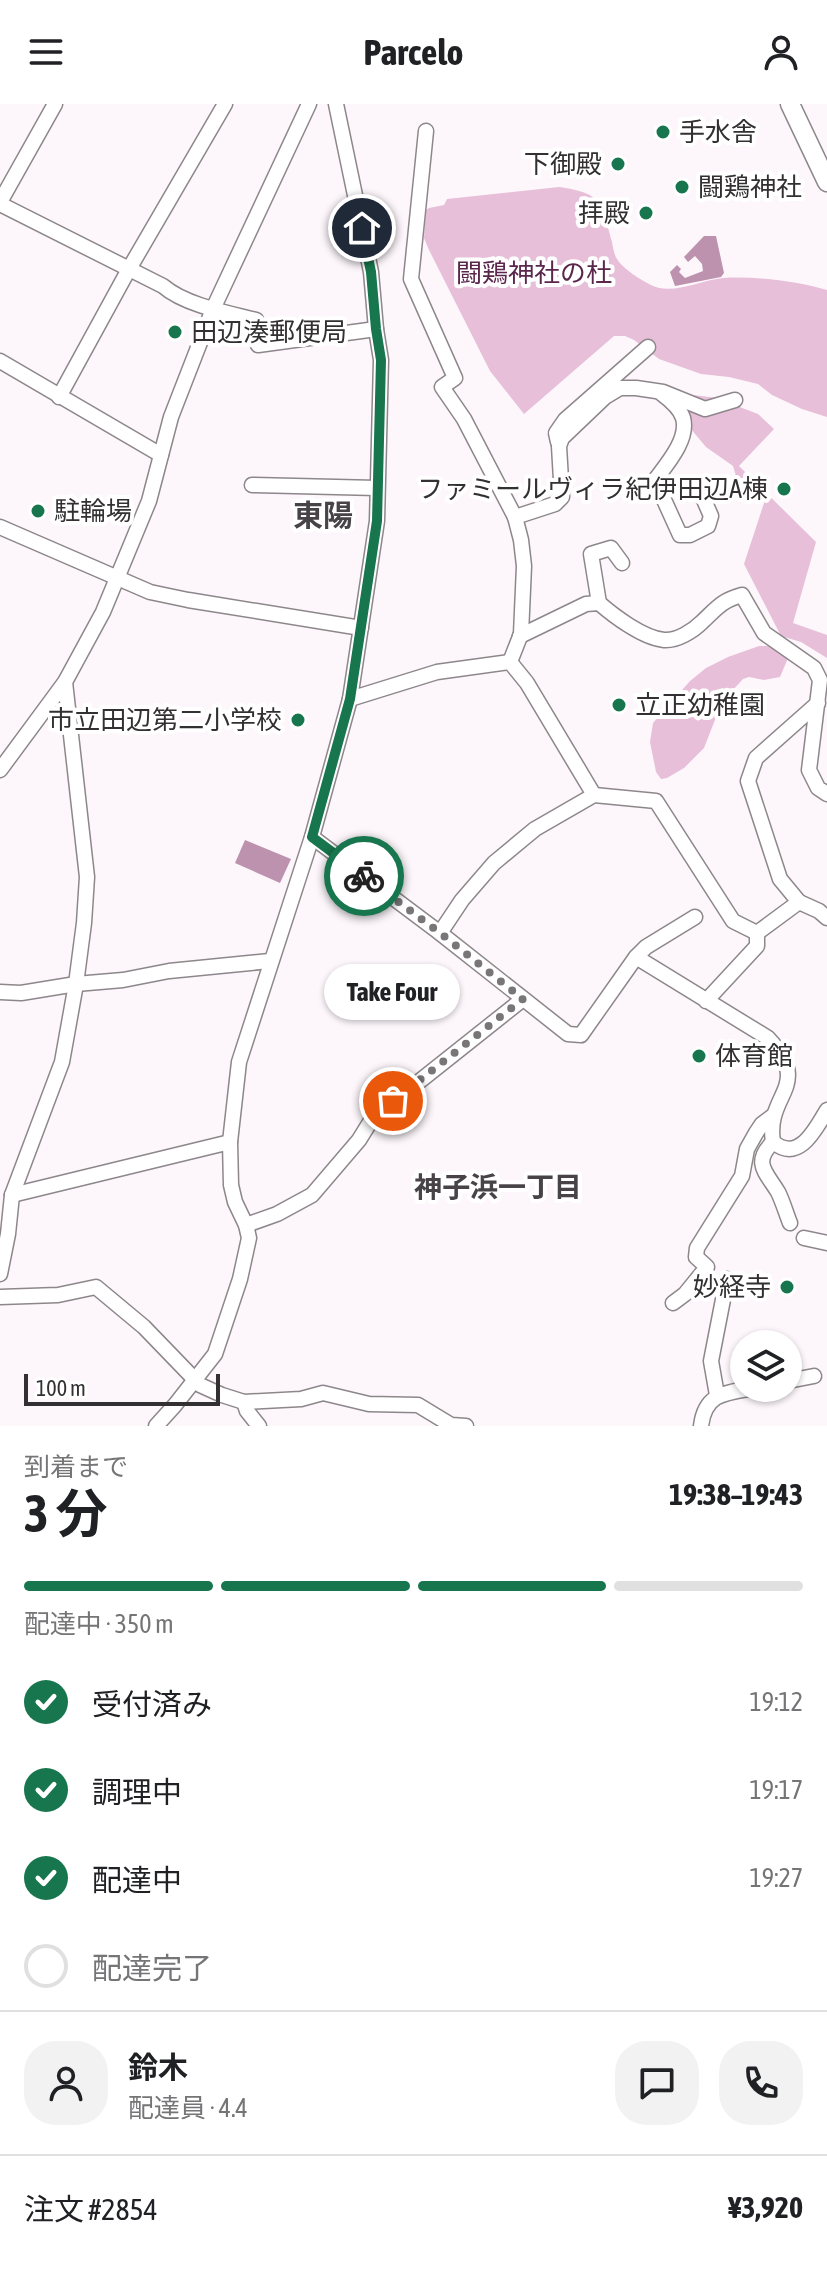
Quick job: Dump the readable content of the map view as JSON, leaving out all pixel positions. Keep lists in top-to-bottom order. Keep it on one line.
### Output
{"districts":["東陽","神子浜一丁目"],"parks":["闘鶏神社の杜"],"places":["手水舎","下御殿","闘鶏神社","拝殿","田辺湊郵便局","ファミールヴィラ紀伊田辺A棟","駐輪場","立正幼稚園","市立田辺第二小学校","体育館","Take Four","妙経寺"],"scale_bar":"100 m","page":{"header":"Parcelo","bubble":"Take Four","scale":"100 m","heading":["3 分","到着まで","19:38–19:43"],"panel":["鈴木","配達員 · 4.4","注文 #2854","¥3,920"],"bar":"配達中 · 350 m","list":[["受付済み","19:12"],["調理中","19:17"],["配達中","19:27"],"配達完了"]}}
